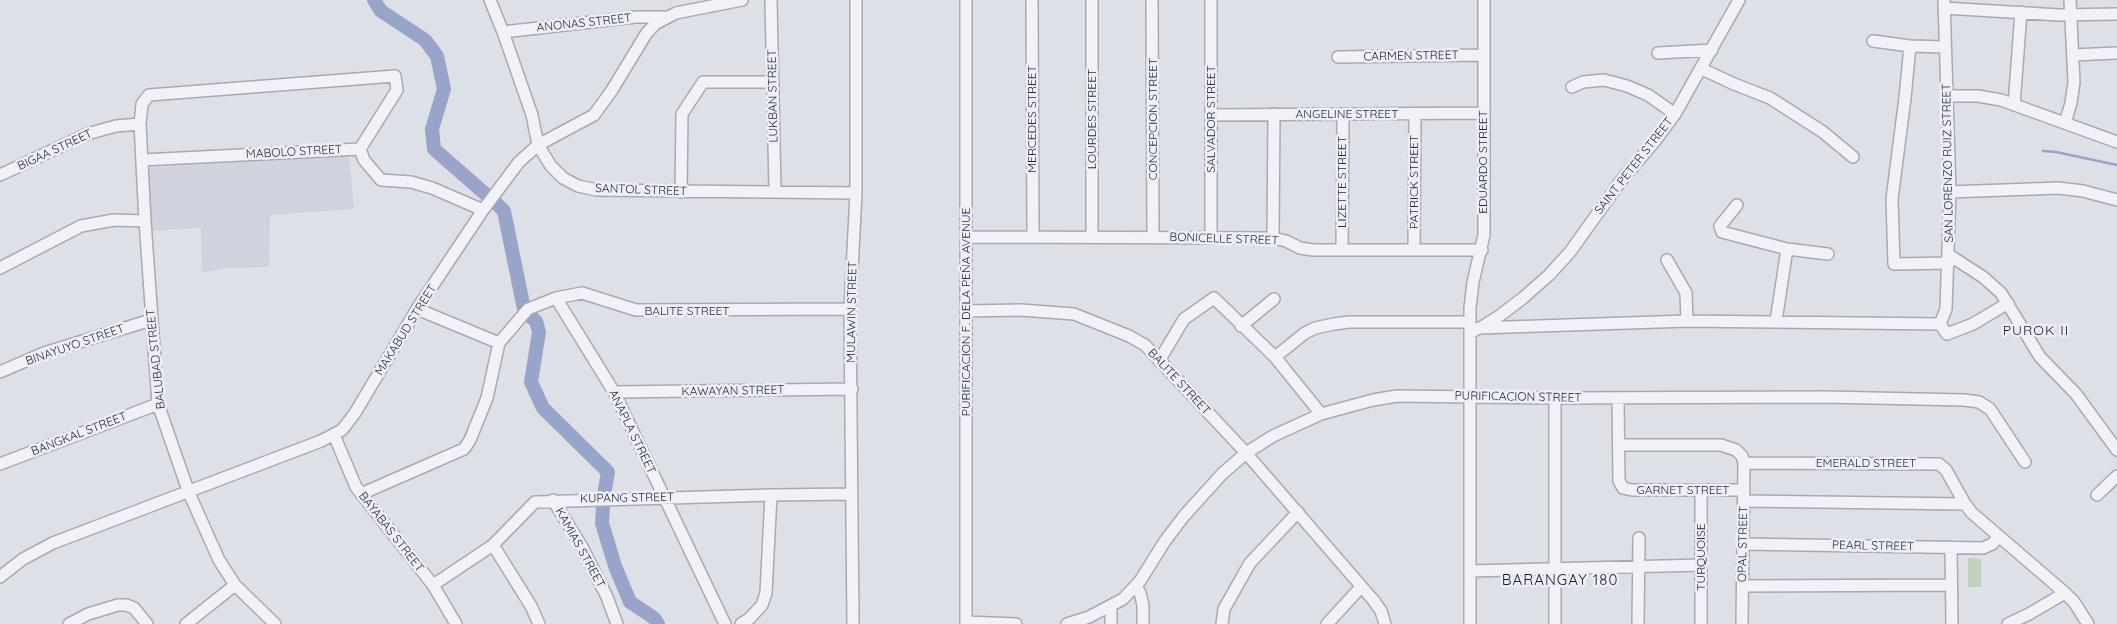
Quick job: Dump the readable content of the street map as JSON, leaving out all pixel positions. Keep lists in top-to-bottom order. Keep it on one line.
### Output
{"streets":{"street":["ANONAS STREET","CARMEN STREET","LUKBAN STREET","ANGELINE STREET","MERCEDES STREET","LOURDES STREET","CONCEPCION STREET","SALVADOR STREET","BIGAA STREET","MABOLO STREET","EDUARDO STREET","SAN LORENZO RUIZ STREET","SAINT PETER STREET","LIZETTE STREET","PATRICK STREET","SANTOL STREET","BONICELLE STREET","BALITE STREET","MULAWIN STREET","PURIFICACION F. DELA PEÑA AVENUE","MAKABUD STREET","BINAYUYO STREET","BALUBAD STREET","KAWAYAN STREET","PURIFICACION STREET","ANAPLA STREET","BANGKAL STREET","EMERALD STREET","GARNET STREET","KUPANG STREET","BAYABAS STREET","OPAL STREET","PEARL STREET","KAMIAS STREET","TURQUOISE"]},"crossings":[["ANONAS STREET","SANTOL STREET"],["ANONAS STREET","MAKABUD STREET"],["CARMEN STREET","EDUARDO STREET"],["LUKBAN STREET","SANTOL STREET"],["ANGELINE STREET","SALVADOR STREET"],["ANGELINE STREET","EDUARDO STREET"],["ANGELINE STREET","LIZETTE STREET"],["ANGELINE STREET","PATRICK STREET"],["MERCEDES STREET","BONICELLE STREET"],["LOURDES STREET","BONICELLE STREET"],["CONCEPCION STREET","BONICELLE STREET"],["SALVADOR STREET","BONICELLE STREET"],["BIGAA STREET","BALUBAD STREET"],["MABOLO STREET","MAKABUD STREET"],["MABOLO STREET","BALUBAD STREET"],["EDUARDO STREET","SAINT PETER STREET"],["EDUARDO STREET","BONICELLE STREET"],["EDUARDO STREET","PURIFICACION STREET"],["LIZETTE STREET","BONICELLE STREET"],["PATRICK STREET","BONICELLE STREET"],["SANTOL STREET","MULAWIN STREET"],["SANTOL STREET","MAKABUD STREET"],["BONICELLE STREET","PURIFICACION F. DELA PEÑA AVENUE"],["BALITE STREET","MULAWIN STREET"],["BALITE STREET","PURIFICACION F. DELA PEÑA AVENUE"],["BALITE STREET","PURIFICACION STREET"],["BALITE STREET","ANAPLA STREET"],["BALITE STREET","BAYABAS STREET"],["MULAWIN STREET","KAWAYAN STREET"],["MULAWIN STREET","KUPANG STREET"],["MAKABUD STREET","BALUBAD STREET"],["MAKABUD STREET","BAYABAS STREET"],["BINAYUYO STREET","BALUBAD STREET"],["BALUBAD STREET","BANGKAL STREET"],["KAWAYAN STREET","ANAPLA STREET"],["ANAPLA STREET","KUPANG STREET"],["EMERALD STREET","GARNET STREET"],["EMERALD STREET","OPAL STREET"],["EMERALD STREET","PEARL STREET"],["GARNET STREET","OPAL STREET"],["GARNET STREET","TURQUOISE"],["KUPANG STREET","BAYABAS STREET"],["KUPANG STREET","KAMIAS STREET"],["OPAL STREET","PEARL STREET"]],"districts":["PUROK II","BARANGAY 180"]}
